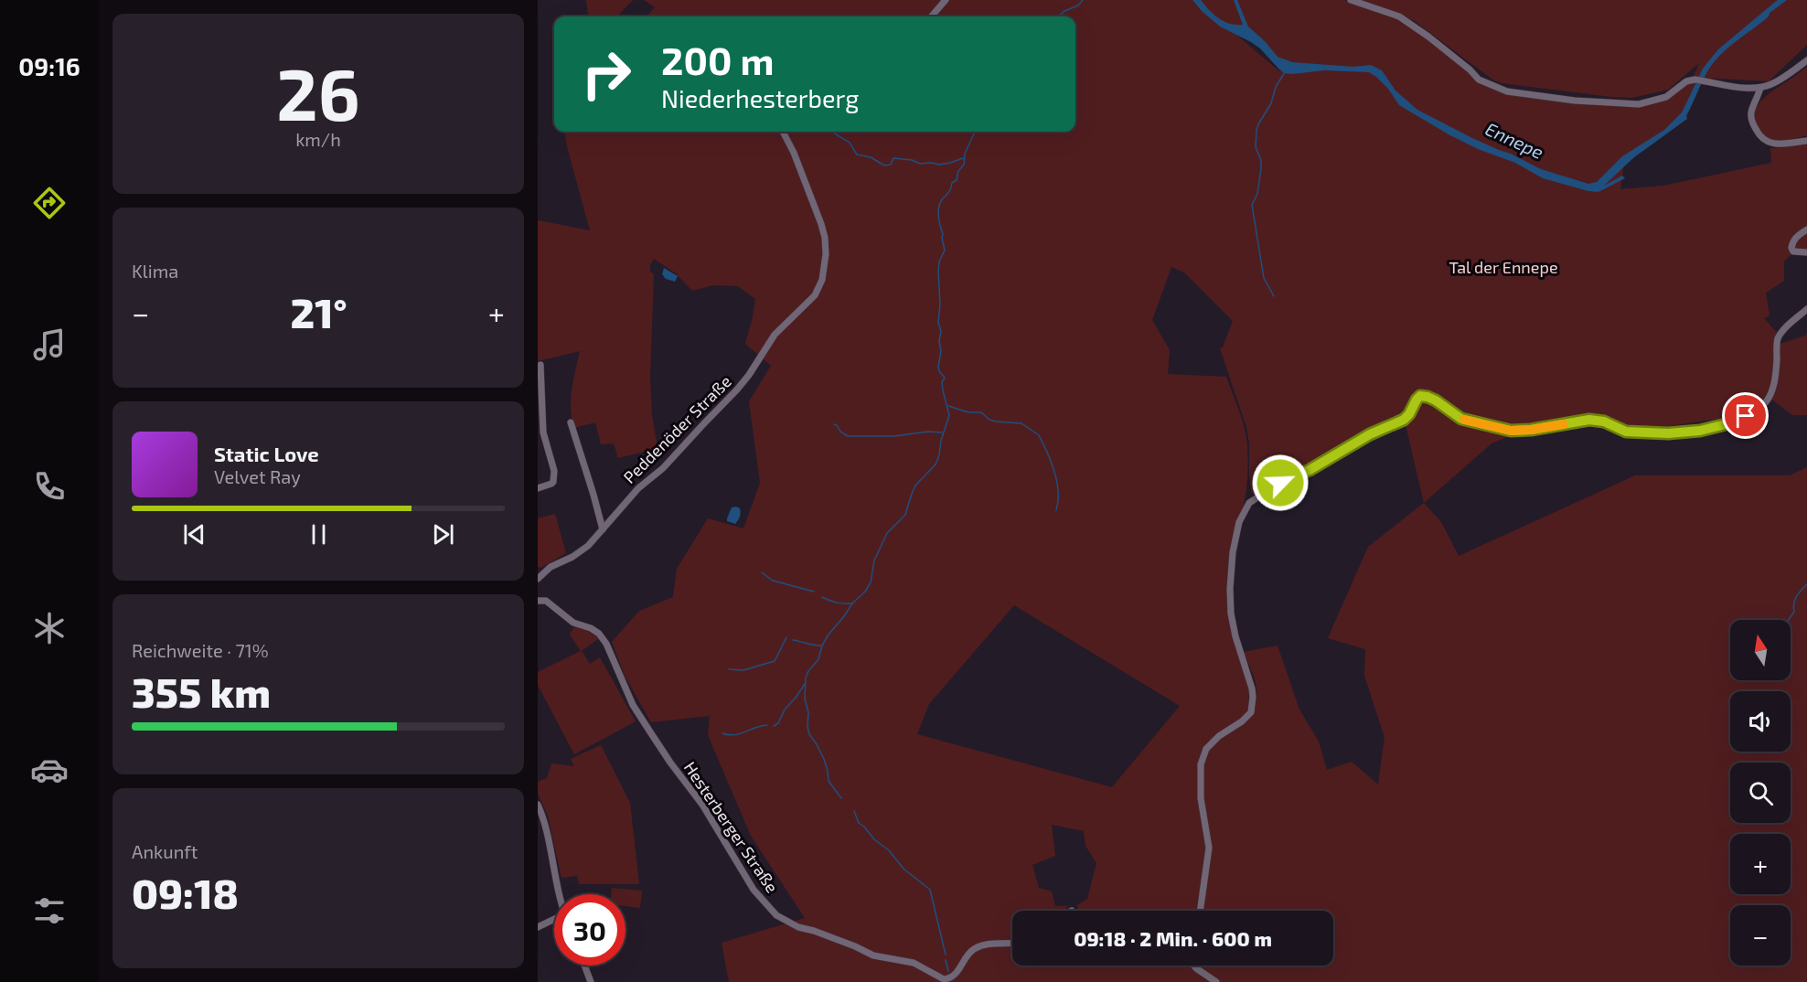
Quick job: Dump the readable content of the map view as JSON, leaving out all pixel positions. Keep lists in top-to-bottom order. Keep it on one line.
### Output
{"streets":{"street":["Peddenöder Straße","Hesterberger Straße"]},"water":["Ennepe"],"parks":["Tal der Ennepe"],"north":"top","page":{"tabs":"09:16","tile":[["26","km/h"],"Klima",["Reichweite · 71%","355 km"],["Ankunft","09:18"]],"turn":["200 m","Niederhesterberg"],"heat":["−","21°","+"],"song":["Static Love","Velvet Ray"],"map_buttons":["+","−"],"limit":"30","trip":"09:18 · 2 Min. · 600 m"}}
